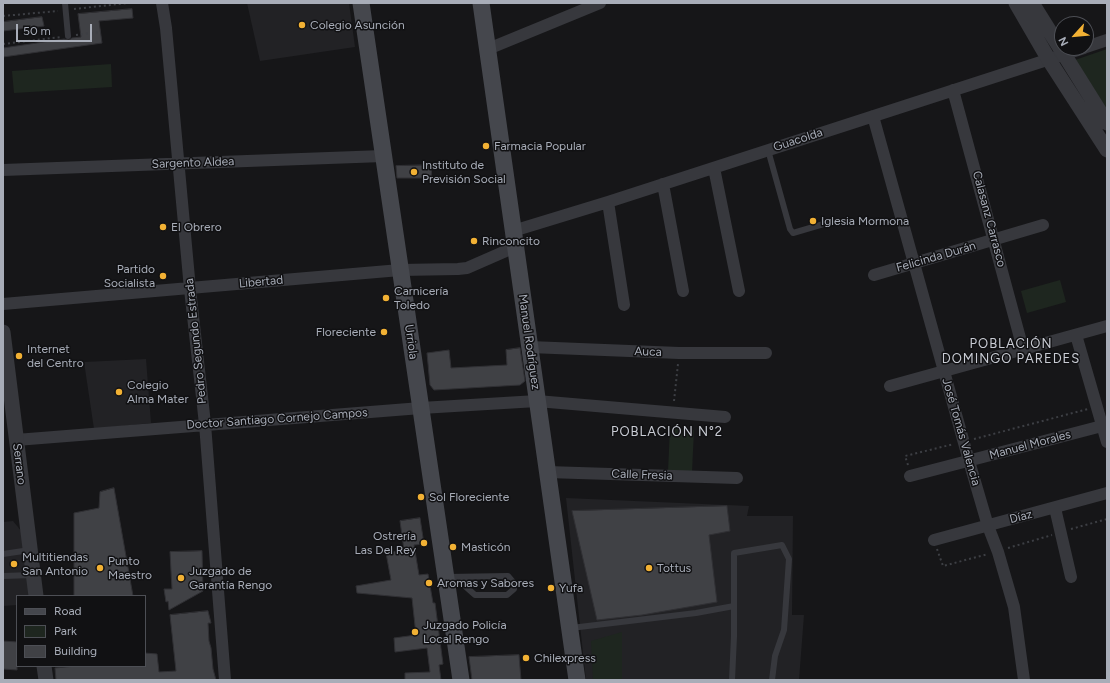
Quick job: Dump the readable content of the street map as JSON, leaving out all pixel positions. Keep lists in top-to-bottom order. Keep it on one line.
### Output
{"streets":{"main road":["Urriola","Manuel Rodríguez"],"street":["Guacolda","Sargento Aldea","Calasanz Carrasco","Felicinda Durán","Libertad","Pedro Segundo Estrada","Auca","Doctor Santiago Cornejo Campos","José Tomás Valencia","Manuel Morales","Serrano","Calle Fresia","Díaz"]},"crossings":[["Guacolda","Calasanz Carrasco"],["Guacolda","Libertad"],["Guacolda","Manuel Rodríguez"],["Guacolda","José Tomás Valencia"],["Sargento Aldea","Pedro Segundo Estrada"],["Sargento Aldea","Urriola"],["Calasanz Carrasco","Felicinda Durán"],["Felicinda Durán","José Tomás Valencia"],["Libertad","Pedro Segundo Estrada"],["Libertad","Urriola"],["Libertad","Manuel Rodríguez"],["Pedro Segundo Estrada","Doctor Santiago Cornejo Campos"],["Urriola","Doctor Santiago Cornejo Campos"],["Manuel Rodríguez","Auca"],["Manuel Rodríguez","Doctor Santiago Cornejo Campos"],["Manuel Rodríguez","Calle Fresia"],["Doctor Santiago Cornejo Campos","Serrano"],["José Tomás Valencia","Manuel Morales"],["José Tomás Valencia","Díaz"]],"districts":["POBLACIÓN DOMINGO PAREDES","POBLACIÓN N°2"],"places":["Colegio Asunción","Farmacia Popular","Instituto de Previsión Social","Iglesia Mormona","El Obrero","Rinconcito","Partido Socialista","Carnicería Toledo","Floreciente","Internet del Centro","Colegio Alma Mater","Sol Floreciente","Ostrería Las Del Rey","Masticón","Multitiendas San Antonio","Punto Maestro","Tottus","Juzgado de Garantía Rengo","Aromas y Sabores","Yufa","Juzgado Policía Local Rengo","Chilexpress"],"legend":["Road","Park","Building"],"scale_bar":"50 m","north":"bottom left"}
